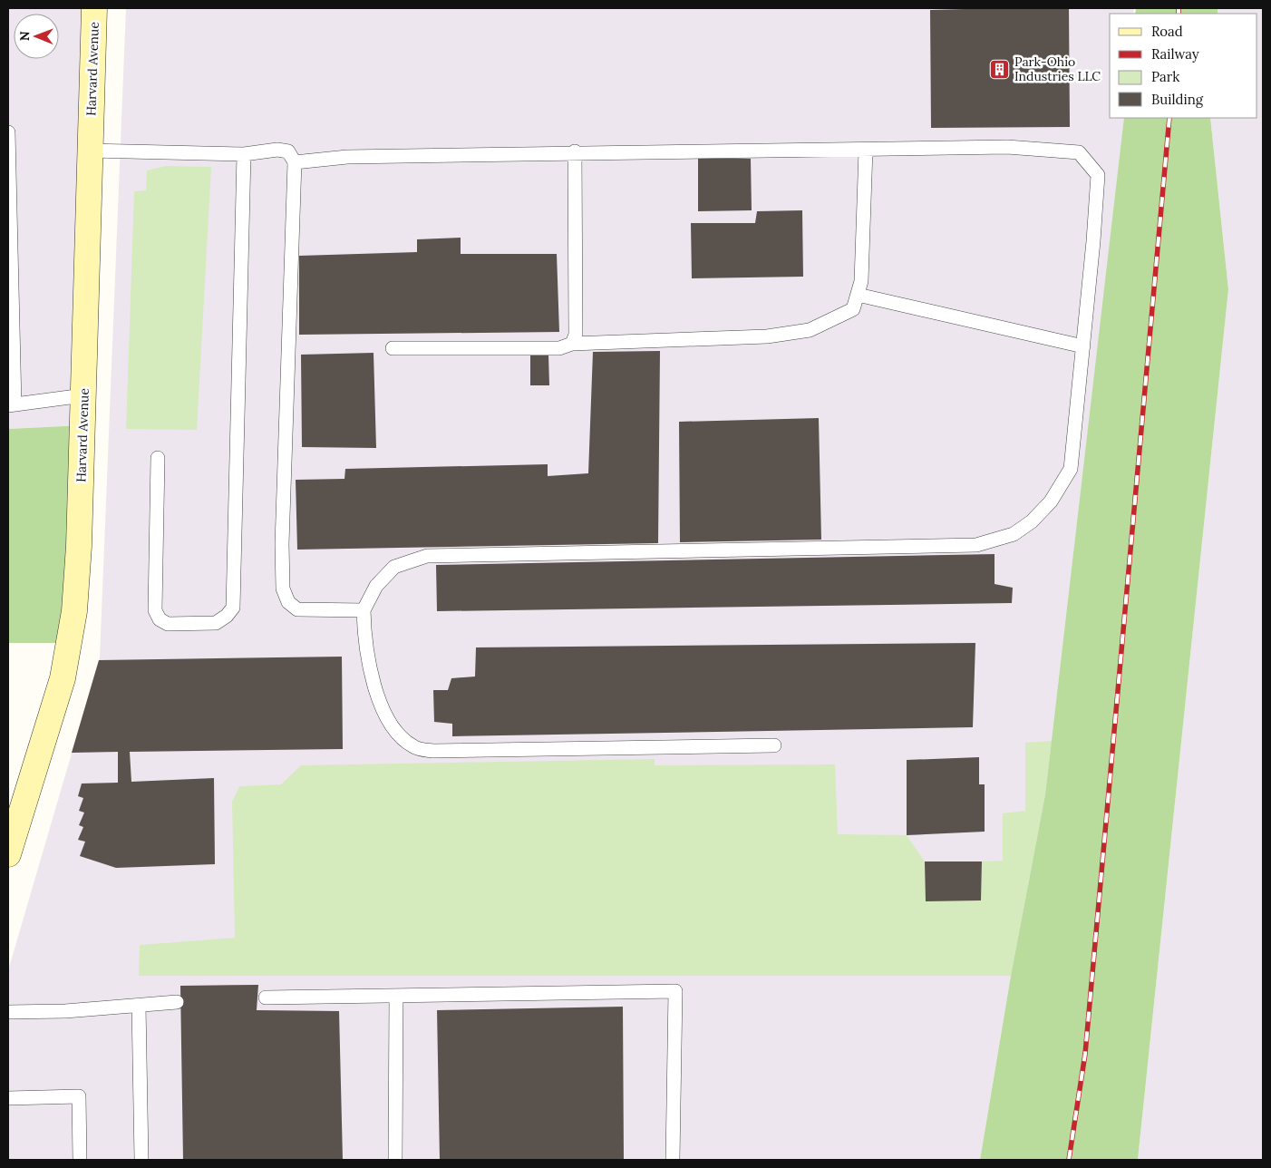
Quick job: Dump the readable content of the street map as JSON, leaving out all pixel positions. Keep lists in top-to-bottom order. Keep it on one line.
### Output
{"streets":{"main road":["Harvard Avenue"]},"places":{"building":["Park-Ohio Industries LLC"]},"legend":["Road","Railway","Park","Building"],"north":"left"}
